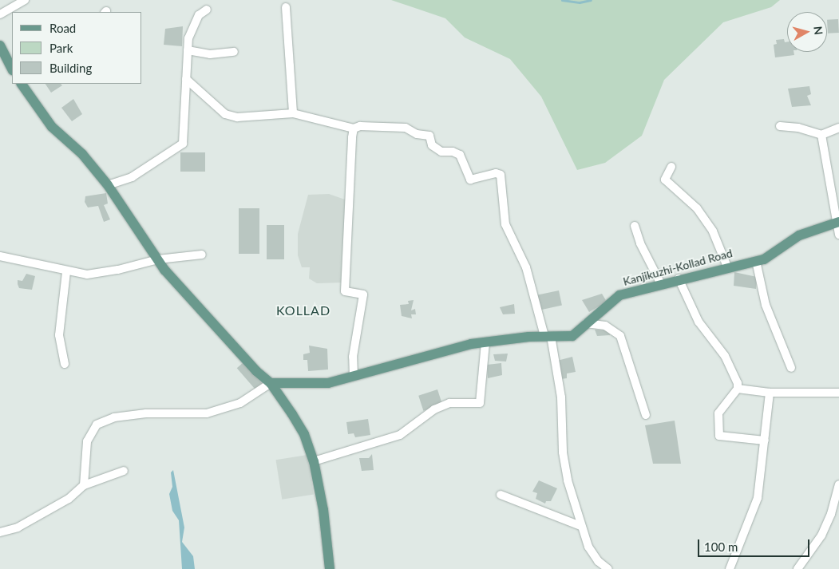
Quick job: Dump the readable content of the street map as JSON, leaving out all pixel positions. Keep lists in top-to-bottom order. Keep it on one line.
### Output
{"streets":{"main road":["Kanjikuzhi-Kollad Road"]},"districts":["KOLLAD"],"legend":["Road","Park","Building"],"scale_bar":"100 m","north":"right"}
